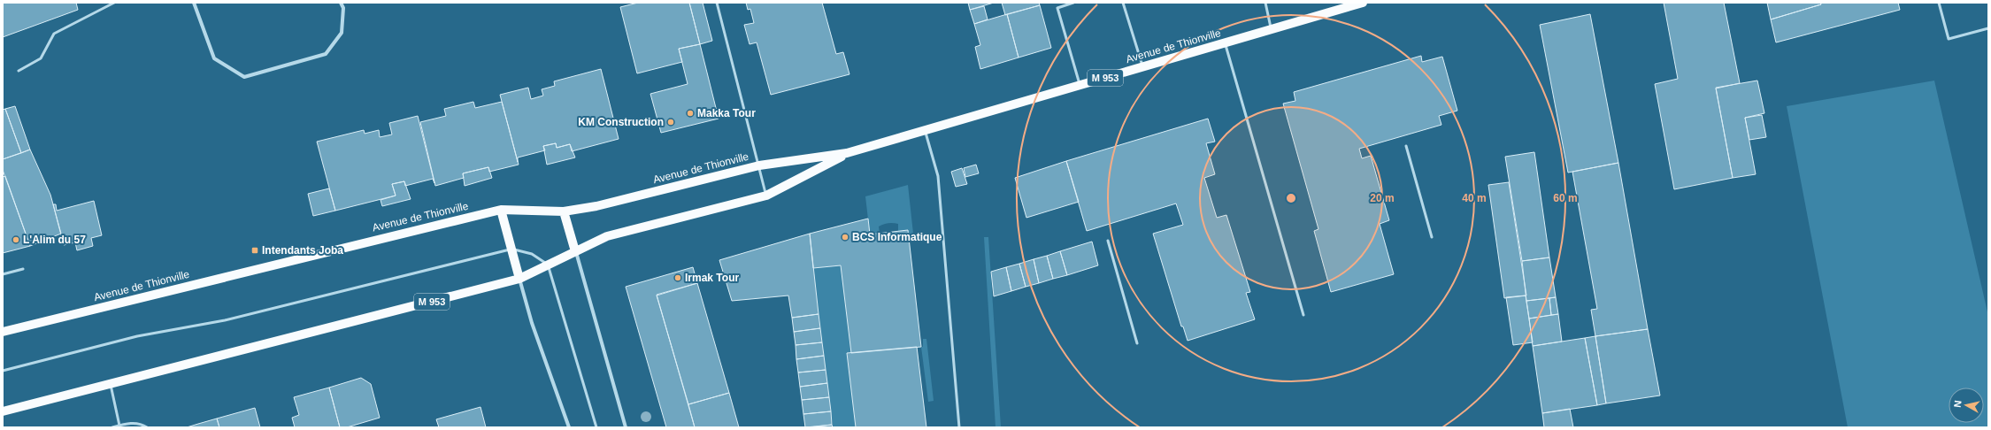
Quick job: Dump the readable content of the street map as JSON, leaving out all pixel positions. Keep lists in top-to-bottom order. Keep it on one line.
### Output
{"streets":{"main road":["Avenue de Thionville","M 953"]},"places":{"other":["Makka Tour","KM Construction","BCS Informatique","L'Alim du 57","Irmak Tour"],"transit":["Intendants Joba"]},"north":"left","rings":["20 m","40 m","60 m"]}
